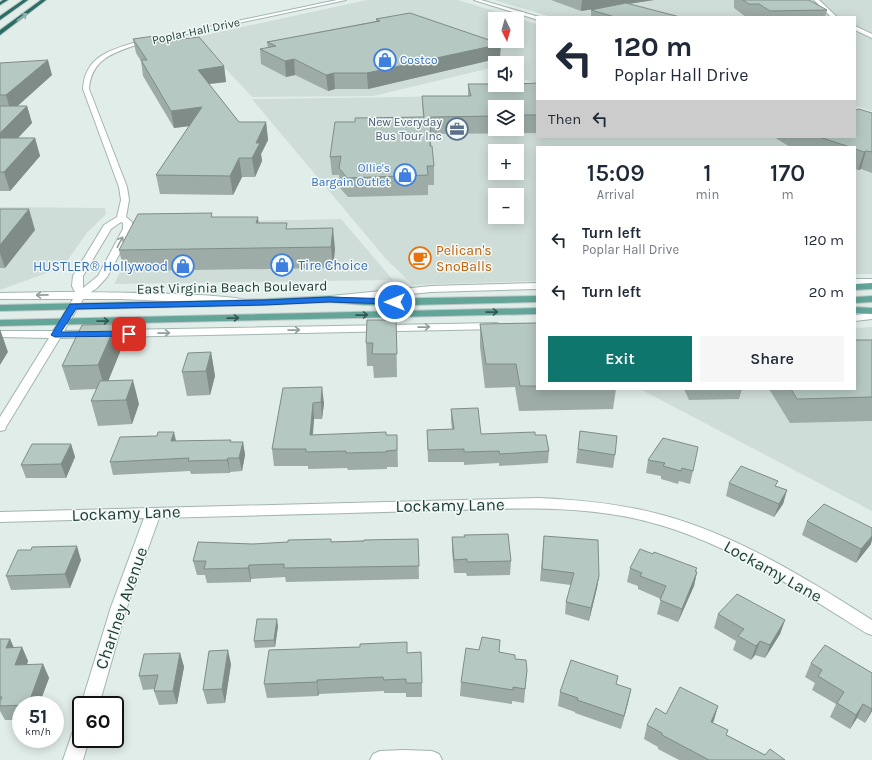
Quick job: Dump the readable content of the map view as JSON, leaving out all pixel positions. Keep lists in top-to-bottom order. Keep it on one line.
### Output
{"streets":{"main road":["East Virginia Beach Boulevard"],"street":["Poplar Hall Drive","Lockamy Lane","Charlney Avenue"]},"crossings":[["Poplar Hall Drive","East Virginia Beach Boulevard"],["Lockamy Lane","Charlney Avenue"]],"places":{"shop":["Costco","Ollie's Bargain Outlet","Tire Choice","HUSTLER® Hollywood"],"office":["New Everyday Bus Tour Inc"],"cafe":["Pelican's SnoBalls"]},"north":"bottom","page":{"map_buttons":["+","−"],"turn":["120 m","Poplar Hall Drive"],"then":"Then","eta":["15:09","Arrival","1","min","170","m"],"list":[{"name":"Turn left","note":"Poplar Hall Drive","value":"120 m"},{"name":"Turn left","value":"20 m"}],"buttons":["Exit","Share"],"speed":"51 km/h","limit":"60"}}
